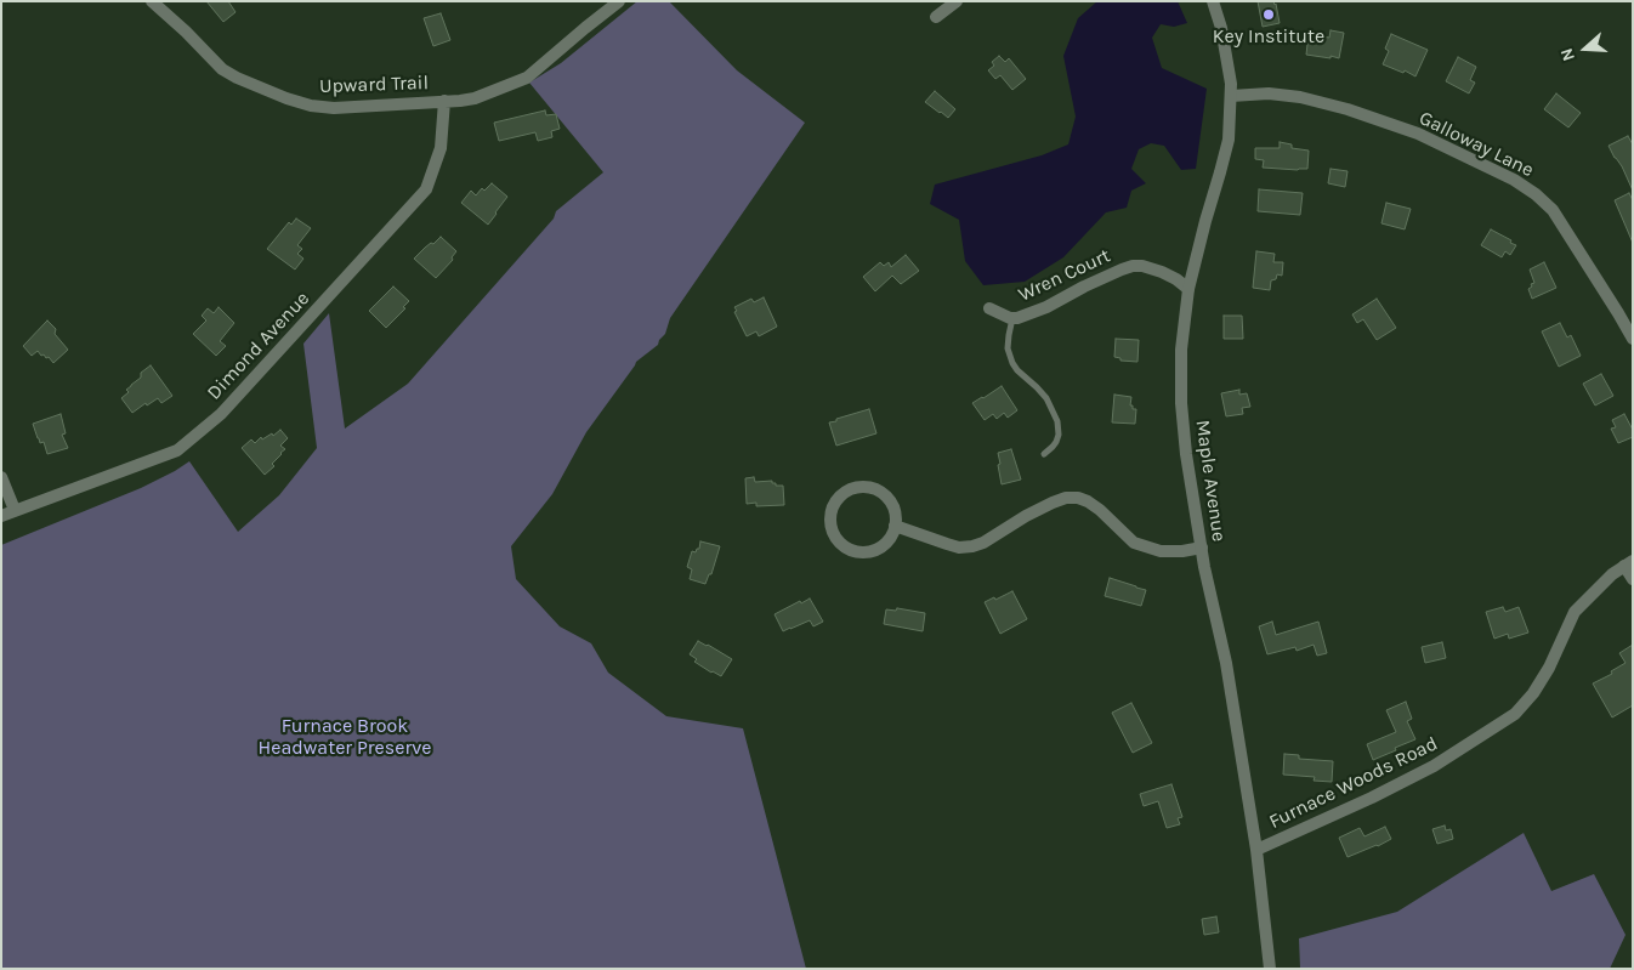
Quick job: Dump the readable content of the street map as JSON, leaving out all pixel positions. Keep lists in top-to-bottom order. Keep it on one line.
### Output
{"streets":{"street":["Upward Trail","Galloway Lane","Wren Court","Dimond Avenue","Maple Avenue","Furnace Woods Road"]},"crossings":[["Upward Trail","Dimond Avenue"],["Galloway Lane","Maple Avenue"],["Wren Court","Maple Avenue"],["Maple Avenue","Furnace Woods Road"]],"parks":["Furnace Brook Headwater Preserve"],"places":["Key Institute"],"north":"left"}
